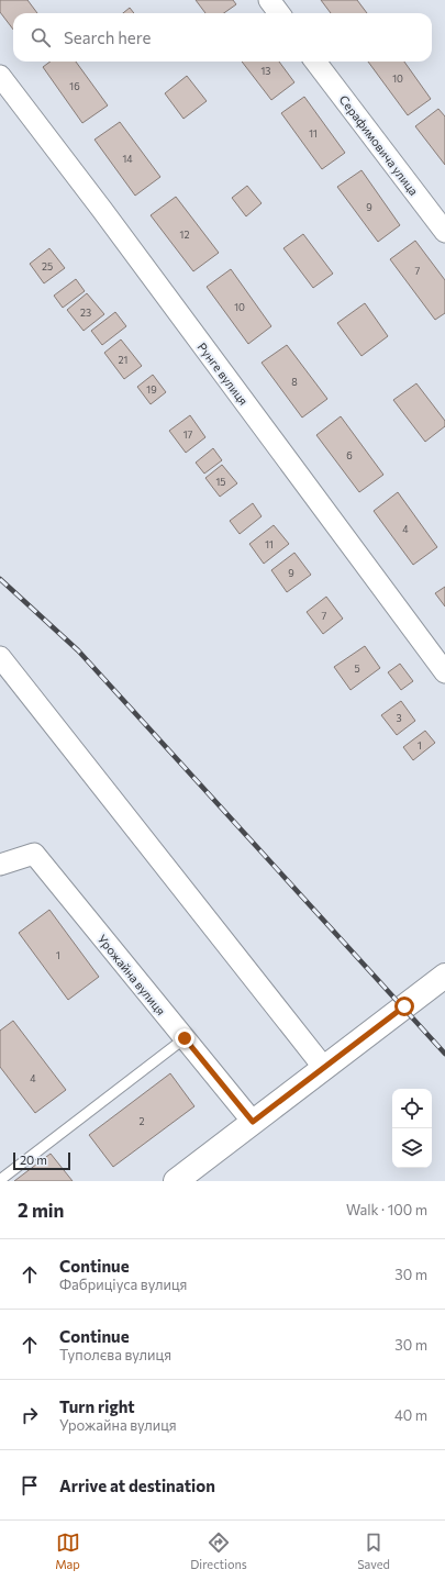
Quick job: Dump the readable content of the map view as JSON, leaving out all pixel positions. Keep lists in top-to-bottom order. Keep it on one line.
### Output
{"streets":{"street":["Серафимовича улица","Рунге вулиця","Урожайна вулиця"]},"house_numbers":["13","10","16","11","14","9","12","25","7","10","23","21","8","19","17","6","15","4","11","9","7","5","3","1","1","4","2"],"scale_bar":"20 m","page":{"search":"Search here","scale":"20 m","heading":["2 min","Walk · 100 m"],"list":[["Continue","Фабриціуса вулиця","30 m"],["Continue","Туполєва вулиця","30 m"],["Turn right","Урожайна вулиця","40 m"],"Arrive at destination"],"nav":["Map","Directions","Saved"]}}
